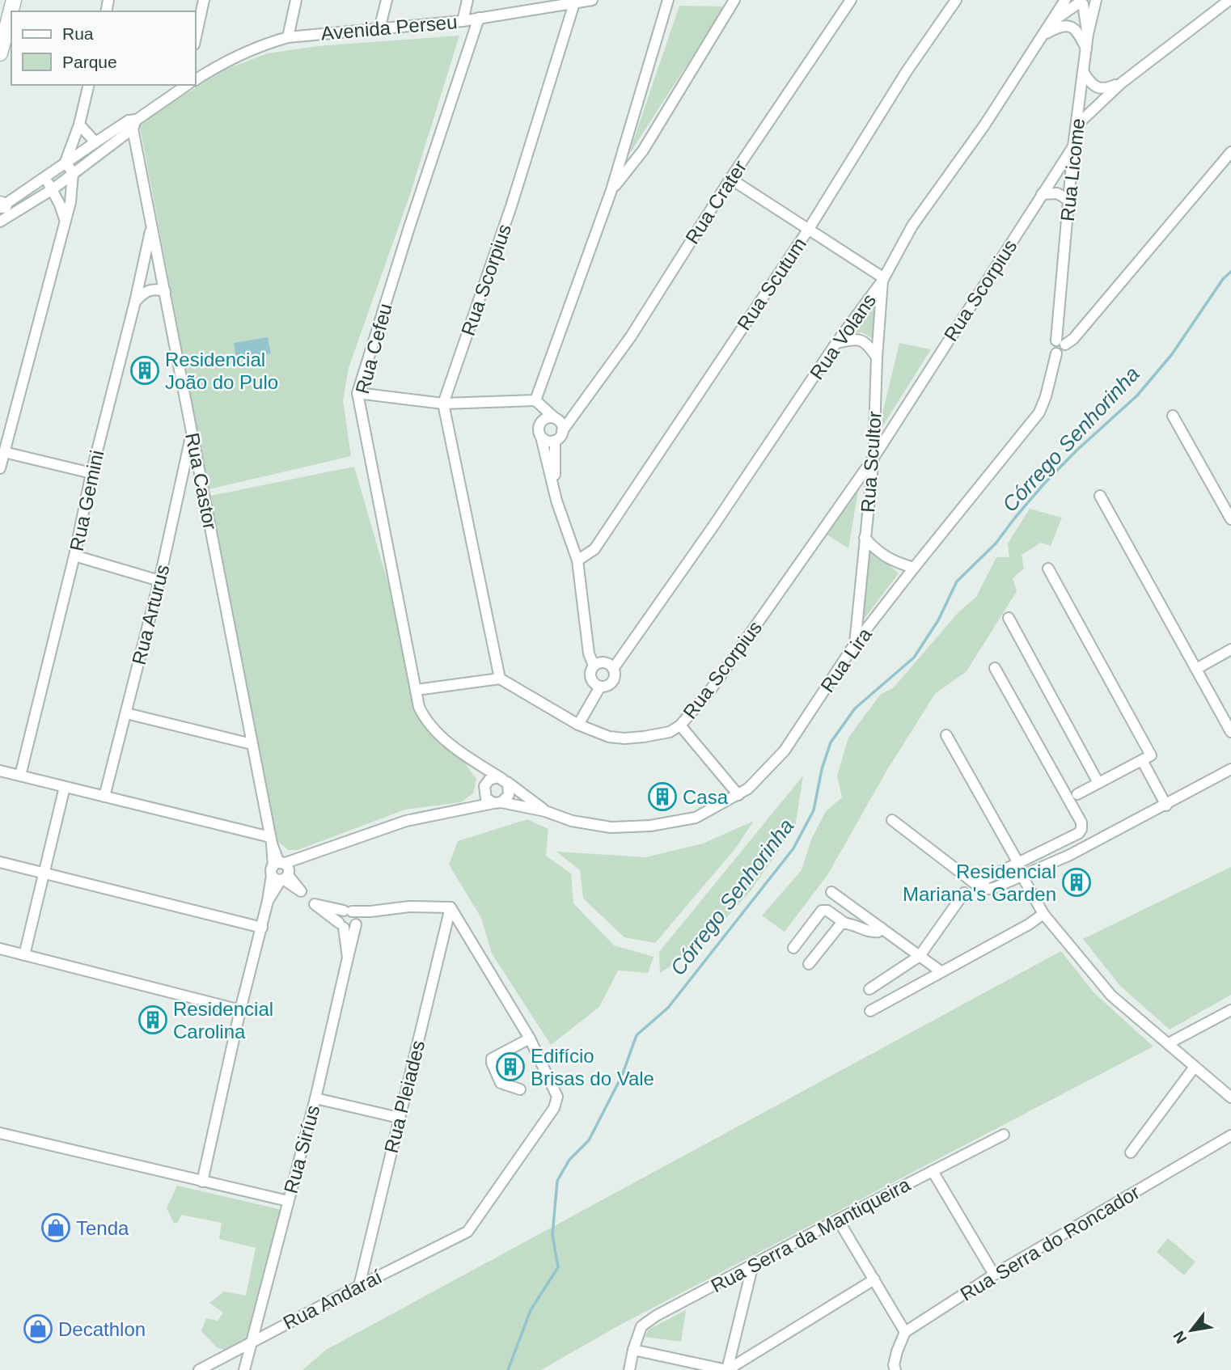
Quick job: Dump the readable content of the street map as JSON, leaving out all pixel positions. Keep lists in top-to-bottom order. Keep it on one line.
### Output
{"streets":{"street":["Avenida Perseu","Rua Licome","Rua Crater","Rua Scorpius","Rua Scutum","Rua Volans","Rua Cefeu","Rua Scultor","Rua Castor","Rua Gemini","Rua Arturus","Rua Lira","Rua Pleiades","Rua Siríus","Rua Serra da Mantiqueira","Rua Serra do Roncador","Rua Andaraí"]},"crossings":[["Avenida Perseu","Rua Scorpius"],["Avenida Perseu","Rua Cefeu"],["Avenida Perseu","Rua Castor"],["Rua Licome","Rua Scorpius"],["Rua Licome","Rua Lira"],["Rua Scorpius","Rua Scultor"],["Rua Volans","Rua Scultor"],["Rua Cefeu","Rua Lira"],["Rua Scultor","Rua Lira"],["Rua Castor","Rua Gemini"],["Rua Castor","Rua Arturus"],["Rua Pleiades","Rua Andaraí"],["Rua Siríus","Rua Andaraí"]],"water":["Córrego Senhorinha"],"places":{"building":["Residencial João do Pulo","Casa","Residencial Mariana's Garden","Residencial Carolina","Edifício Brisas do Vale"],"shop":["Tenda","Decathlon"]},"legend":["Rua","Parque"],"north":"bottom left"}
